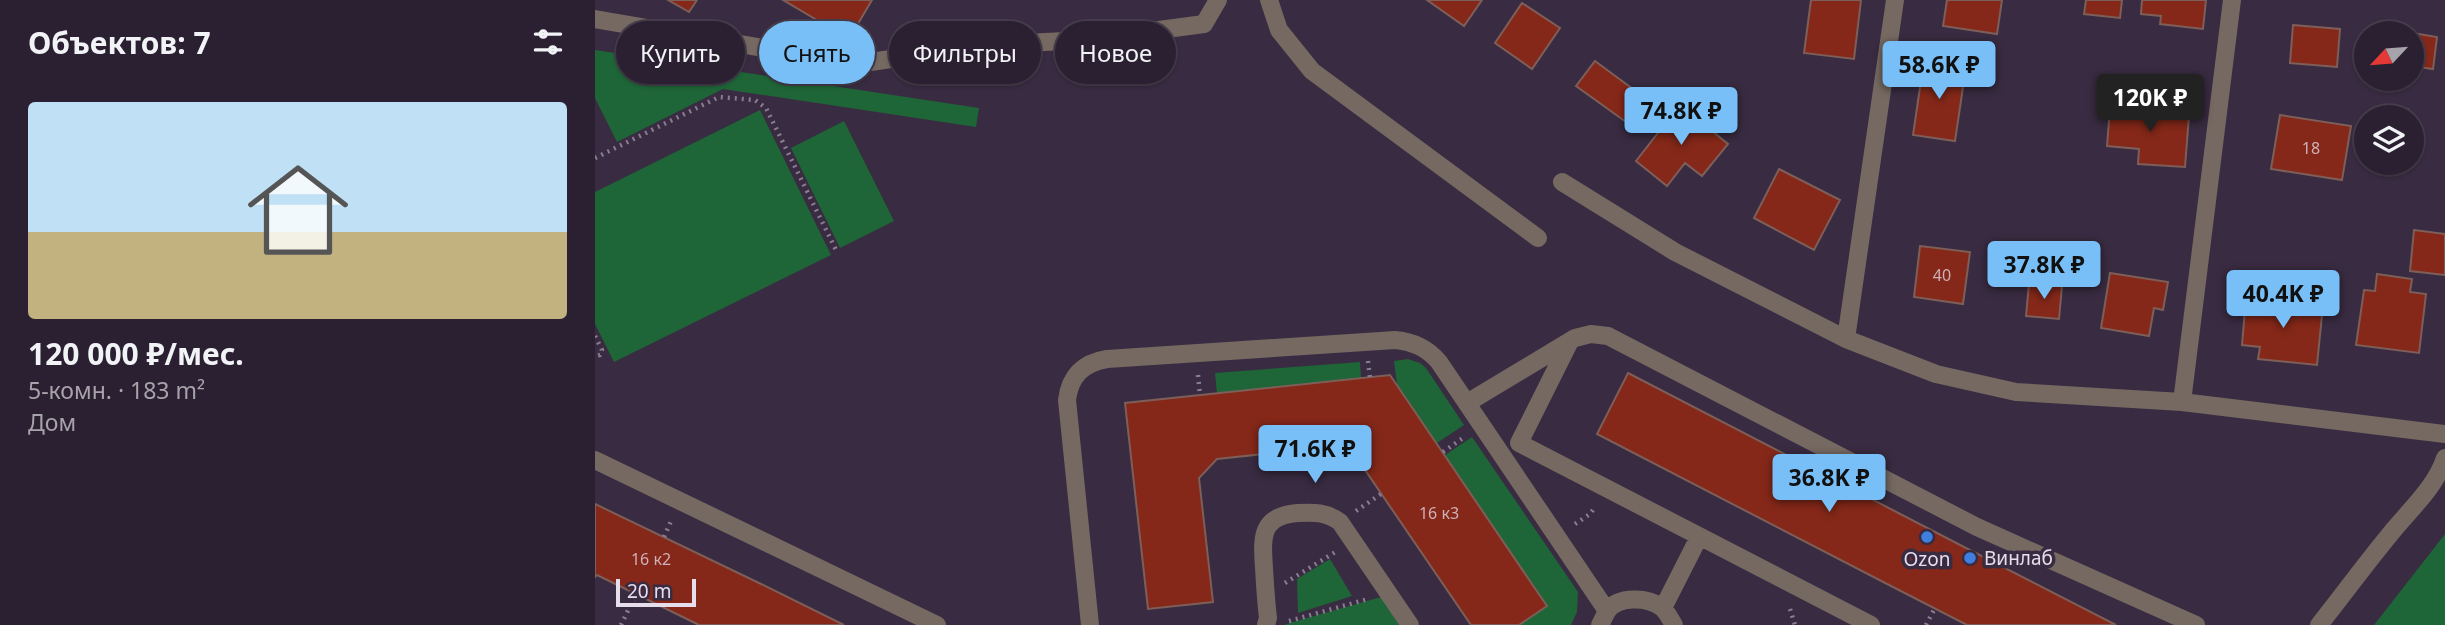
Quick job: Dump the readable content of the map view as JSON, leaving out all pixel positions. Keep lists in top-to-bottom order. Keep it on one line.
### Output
{"places":["Ozon","Винлаб"],"house_numbers":["18","40","16 к3","16 к2"],"scale_bar":"20 m","north":"bottom left","page":{"heading":"Объектов: 7","chip":["Купить","Снять","Фильтры","Новое"],"price":["58.6K ₽","120K ₽","74.8K ₽","37.8K ₽","40.4K ₽","71.6K ₽","36.8K ₽"],"list":[{"name":"120 000 ₽/мес.","note":"5-комн. · 183 m² · Дом"}],"scale":"20 m"}}
